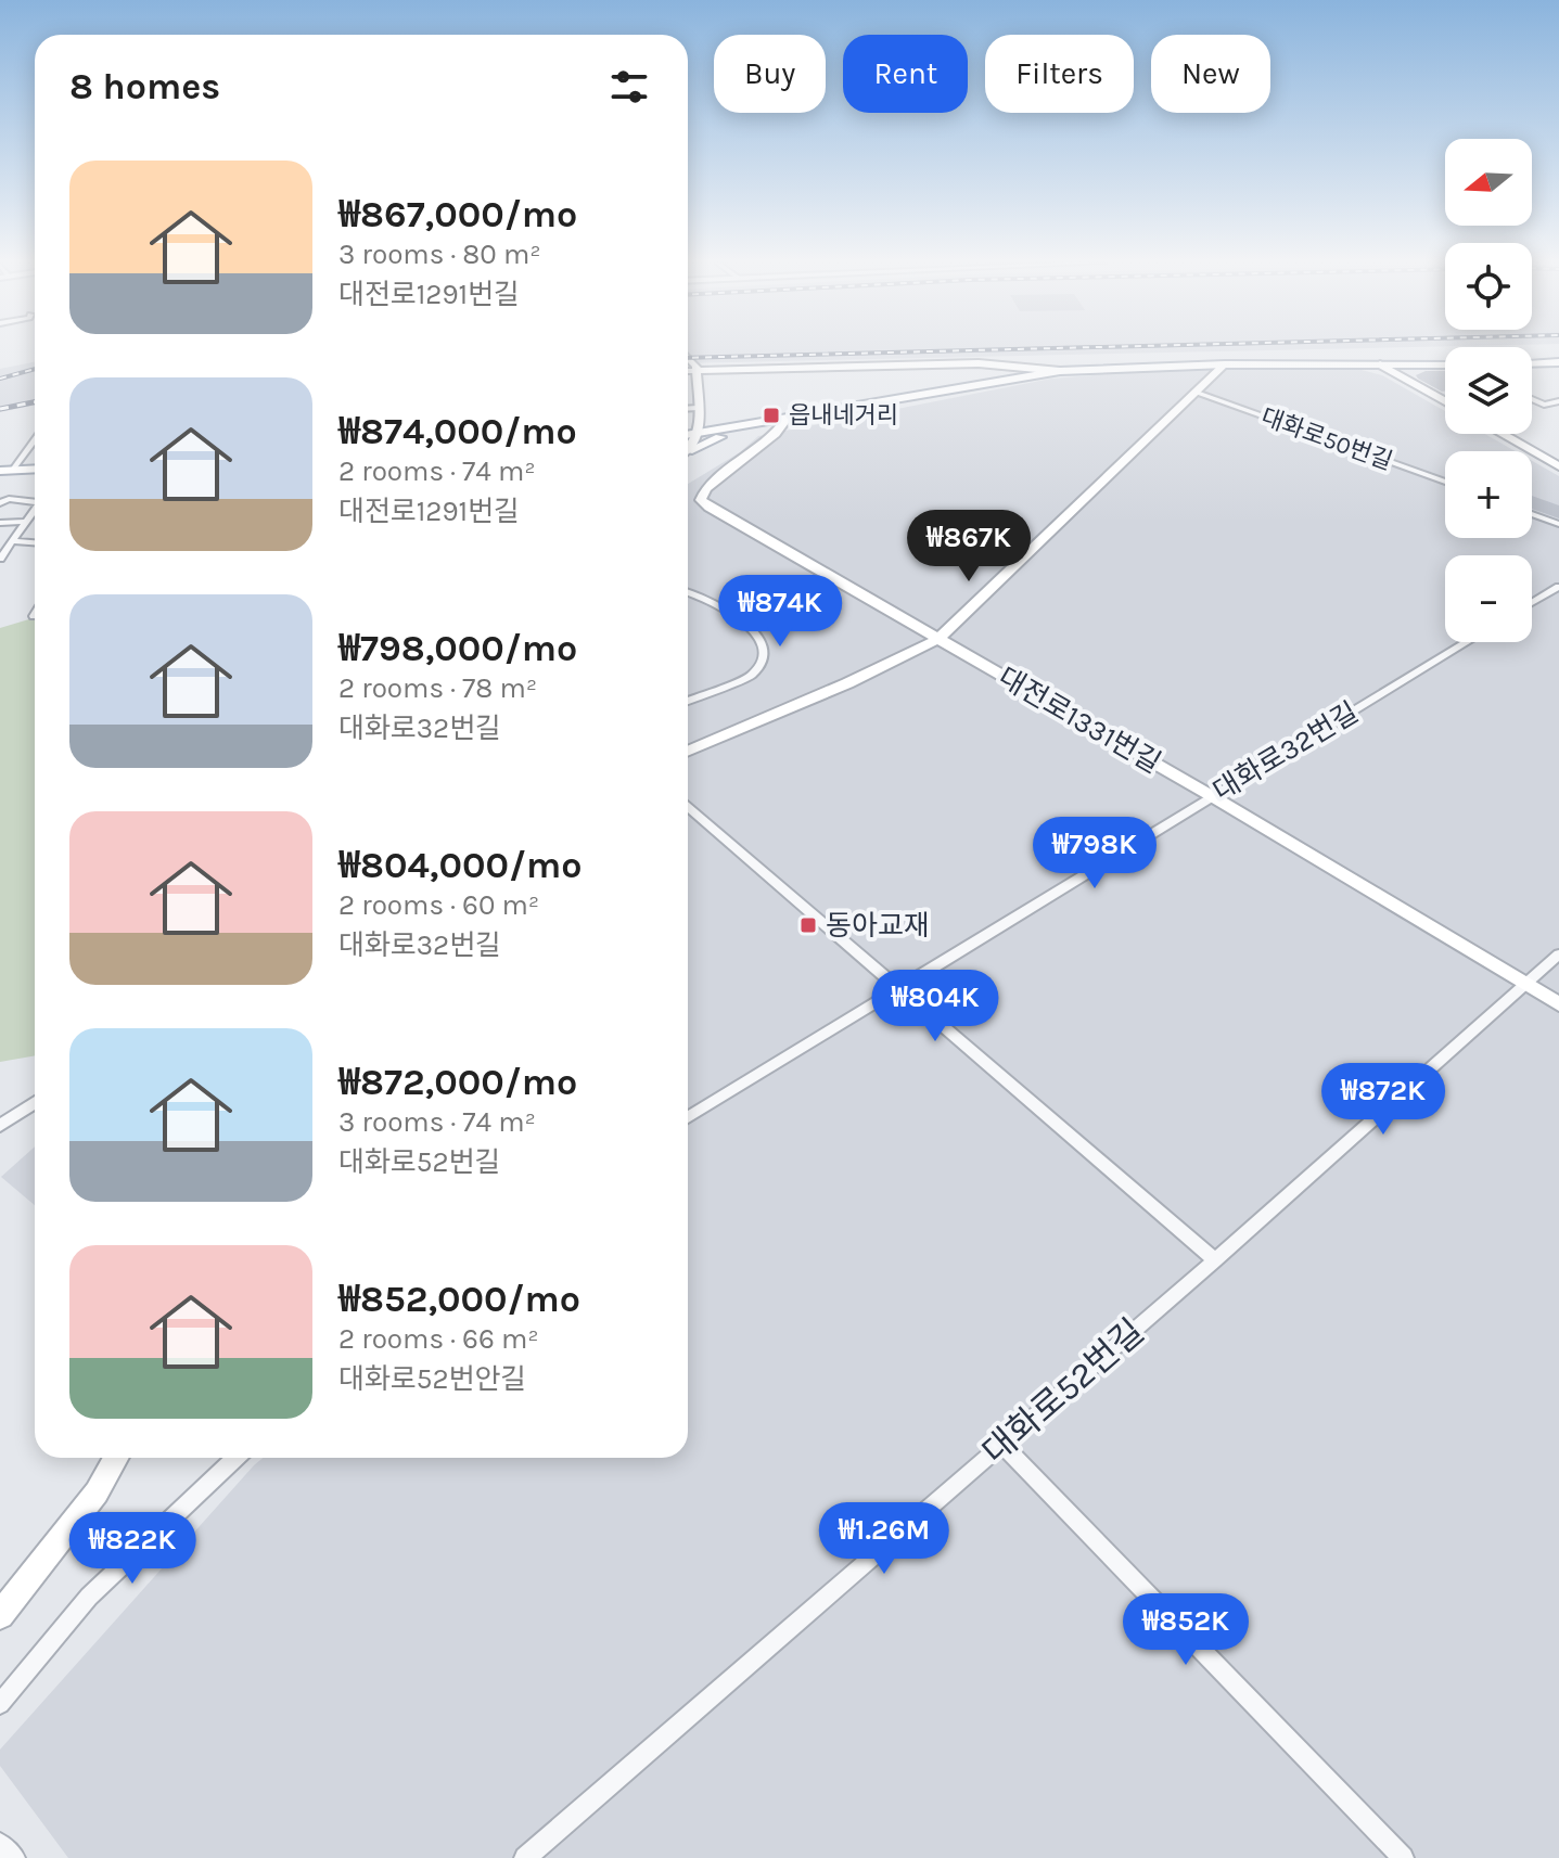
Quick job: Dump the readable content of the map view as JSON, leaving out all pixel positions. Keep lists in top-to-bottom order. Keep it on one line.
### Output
{"streets":{"street":["대화로50번길","대전로1331번길","대화로32번길","대화로52번길"]},"crossings":[["대전로1331번길","대화로32번길"],["대전로1331번길","대화로52번길"]],"places":{"transit":["읍내네거리","동아교재"]},"north":"left","page":{"chip":["Buy","Rent","Filters","New"],"heading":"8 homes","map_buttons":["+","−"],"list":[{"name":"₩867,000/mo","note":"3 rooms · 80 m² · 대전로1291번길"},{"name":"₩874,000/mo","note":"2 rooms · 74 m² · 대전로1291번길"},{"name":"₩798,000/mo","note":"2 rooms · 78 m² · 대화로32번길"},{"name":"₩804,000/mo","note":"2 rooms · 60 m² · 대화로32번길"},{"name":"₩872,000/mo","note":"3 rooms · 74 m² · 대화로52번길"},{"name":"₩852,000/mo","note":"2 rooms · 66 m² · 대화로52번안길"}],"price":["₩867K","₩874K","₩798K","₩804K","₩872K","₩1.26M","₩822K","₩852K"]}}
